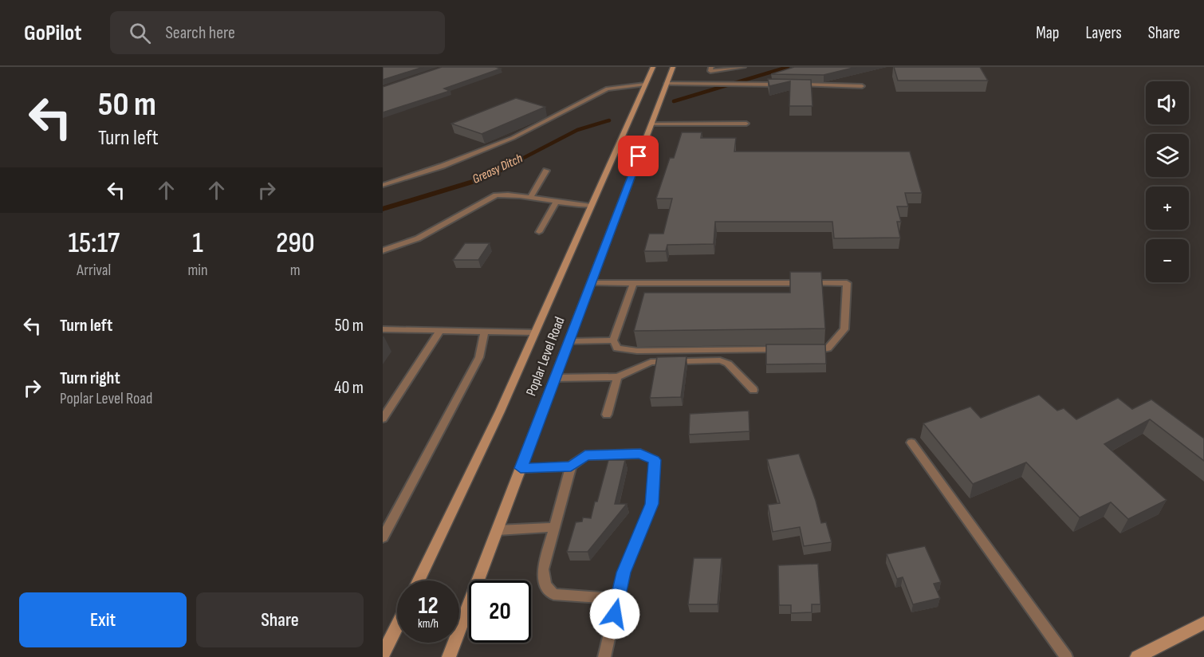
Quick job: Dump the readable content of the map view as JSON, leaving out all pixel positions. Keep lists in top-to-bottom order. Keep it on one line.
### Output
{"streets":{"main road":["Poplar Level Road"]},"water":["Greasy Ditch"],"page":{"header":"GoPilot","search":"Search here","nav":["Map","Layers","Share"],"turn":["50 m","Turn left"],"map_buttons":["+","−"],"eta":["15:17","Arrival","1","min","290","m"],"list":[{"name":"Turn left","value":"50 m"},{"name":"Turn right","note":"Poplar Level Road","value":"40 m"}],"speed":"12 km/h","limit":"20","buttons":["Exit","Share"]}}
